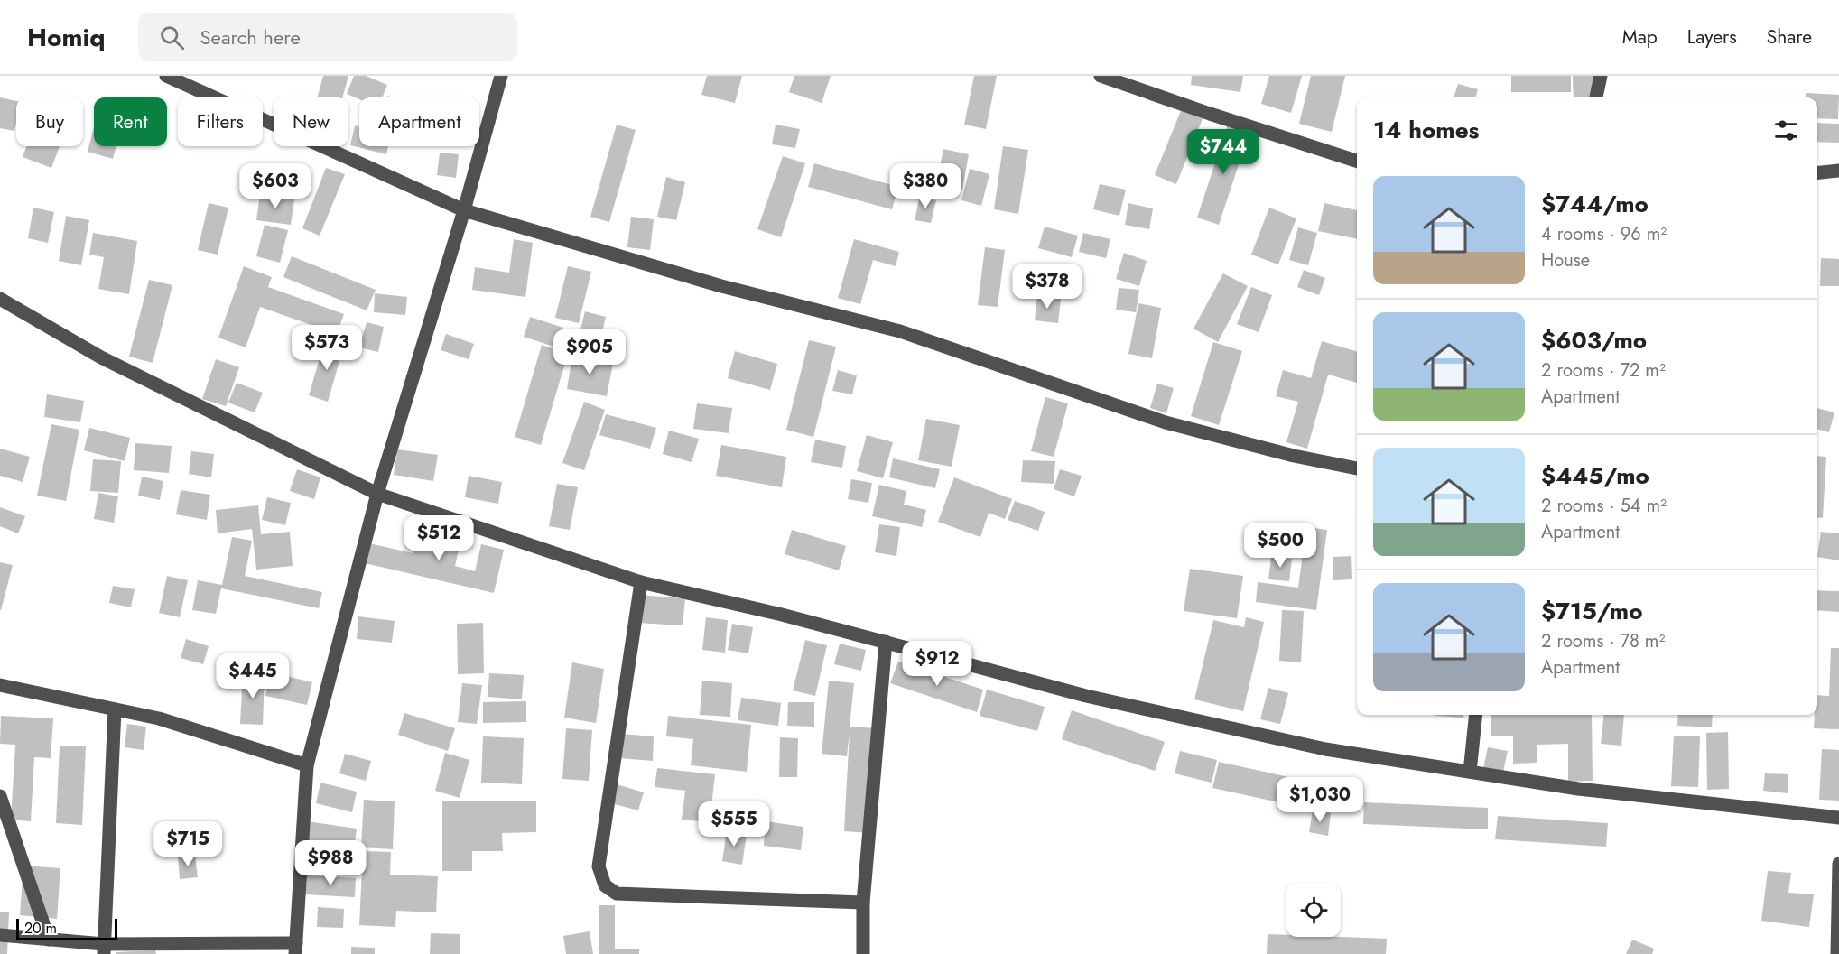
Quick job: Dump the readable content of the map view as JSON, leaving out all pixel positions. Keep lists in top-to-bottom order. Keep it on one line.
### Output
{"scale_bar":"20 m","page":{"header":"Homiq","search":"Search here","nav":["Map","Layers","Share"],"chip":["Buy","Rent","Filters","New","Apartment"],"heading":"14 homes","price":["$744","$603","$380","$378","$573","$905","$512","$500","$912","$445","$1,030","$555","$715","$988"],"list":[{"name":"$744/mo","note":"4 rooms · 96 m² · House"},{"name":"$603/mo","note":"2 rooms · 72 m² · Apartment"},{"name":"$445/mo","note":"2 rooms · 54 m² · Apartment"},{"name":"$715/mo","note":"2 rooms · 78 m² · Apartment"}],"scale":"20 m"}}
